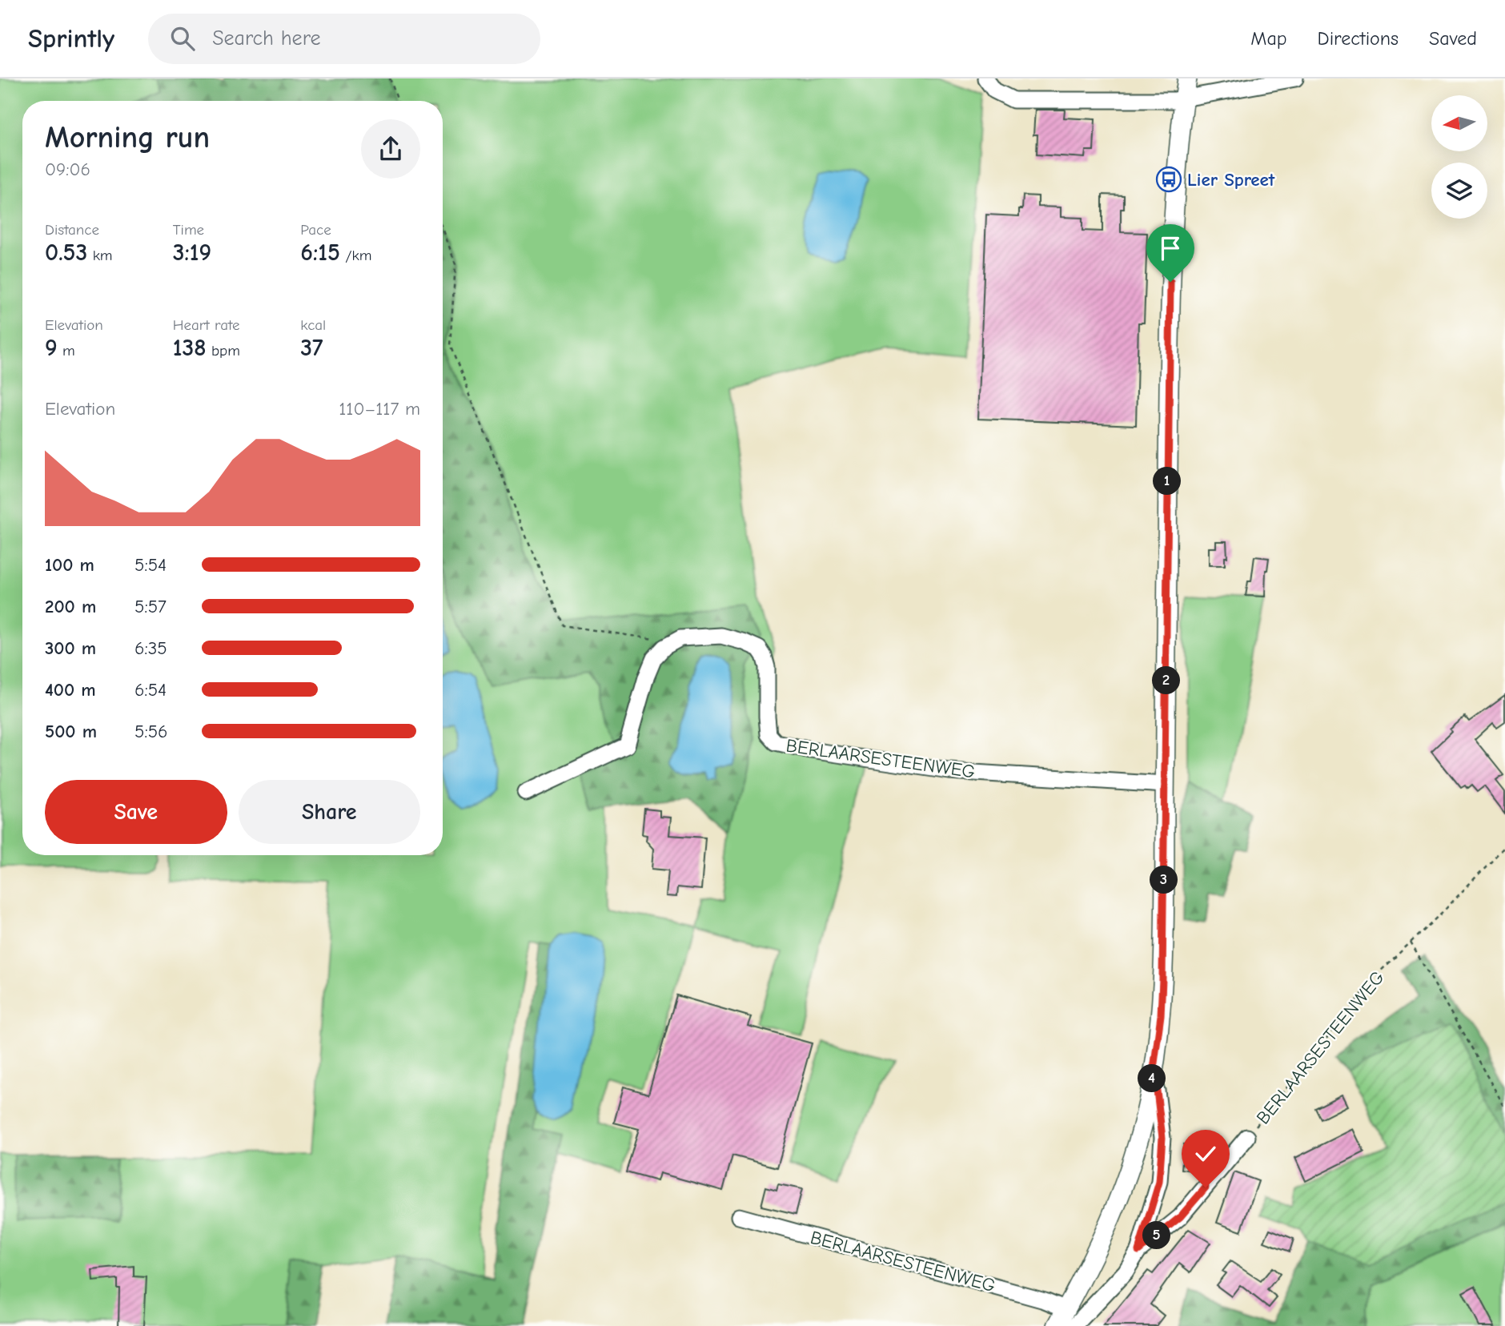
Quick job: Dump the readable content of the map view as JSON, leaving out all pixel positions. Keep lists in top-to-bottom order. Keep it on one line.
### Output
{"streets":{"street":["BERLAARSESTEENWEG"]},"places":{"bus stop":["Lier Spreet"]},"north":"left","page":{"header":"Sprintly","search":"Search here","nav":["Map","Directions","Saved"],"heading":["Morning run","09:06"],"stats":[["Distance","0.53 km"],["Time","3:19"],["Pace","6:15 /km"],["Elevation","9 m"],["Heart rate","138 bpm"],["kcal","37"]],"chart":["Elevation","110–117 m"],"pins":["1","2","3","4","5"],"list":[{"name":"100 m","note":"5:54"},{"name":"200 m","note":"5:57"},{"name":"300 m","note":"6:35"},{"name":"400 m","note":"6:54"},{"name":"500 m","note":"5:56"}],"buttons":["Save","Share"]}}
